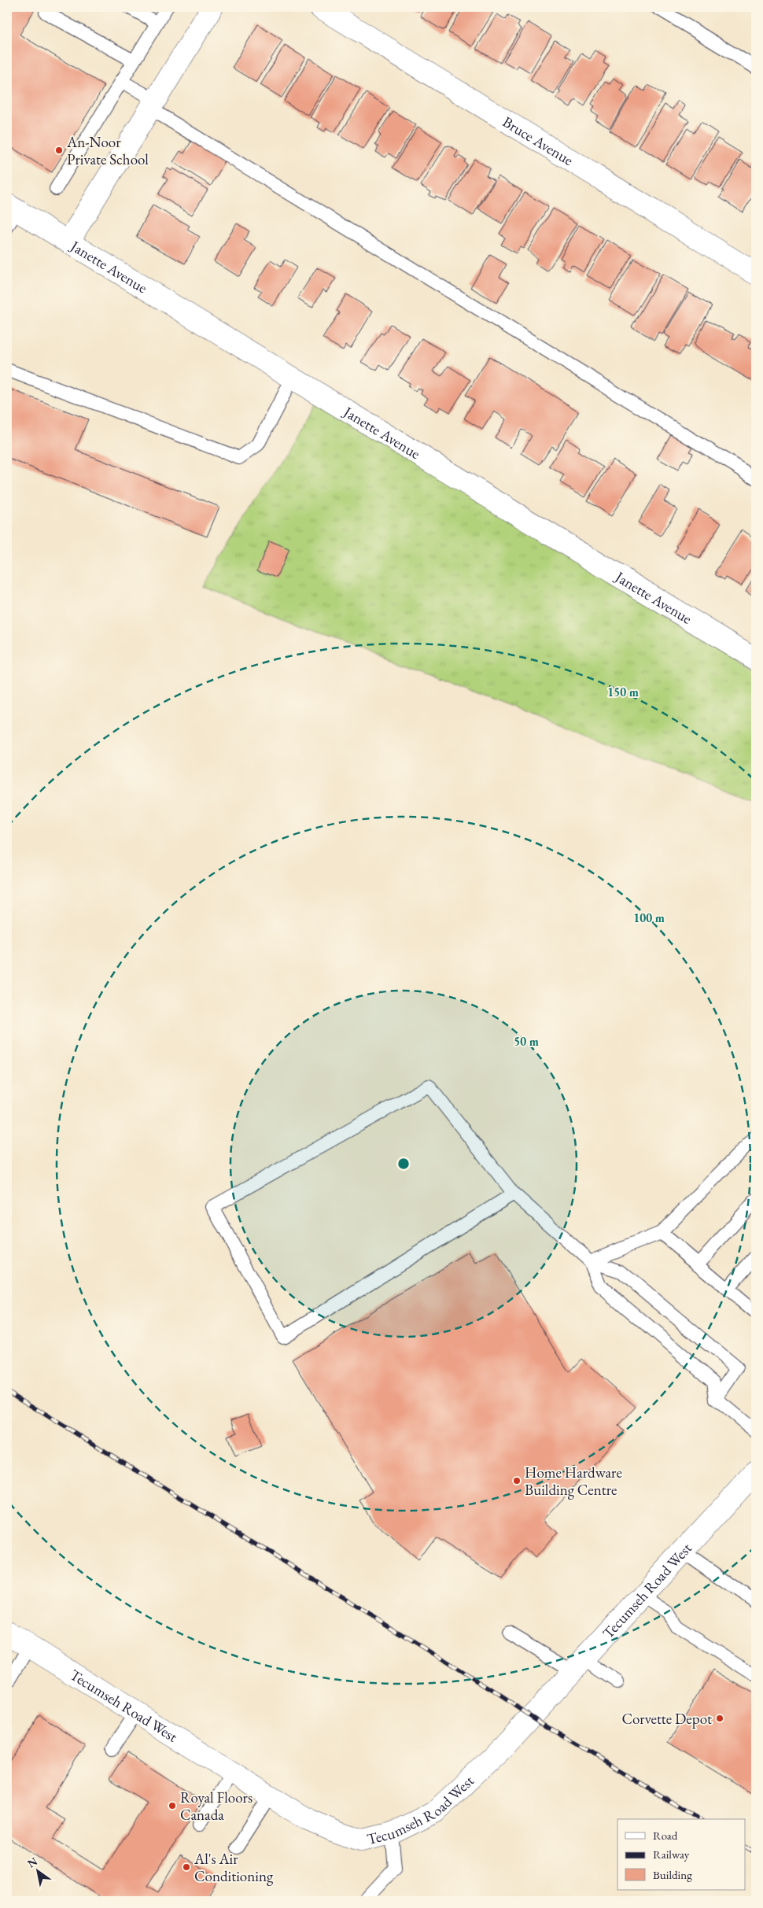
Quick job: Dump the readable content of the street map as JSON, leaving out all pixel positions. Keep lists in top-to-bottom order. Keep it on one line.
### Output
{"streets":{"street":["Bruce Avenue","Janette Avenue","Tecumseh Road West"]},"places":["An-Noor Private School","Home Hardware Building Centre","Corvette Depot","Royal Floors Canada","Al's Air Conditioning"],"legend":["Road","Railway","Building"],"north":"top left","rings":["150 m","100 m","50 m"]}
